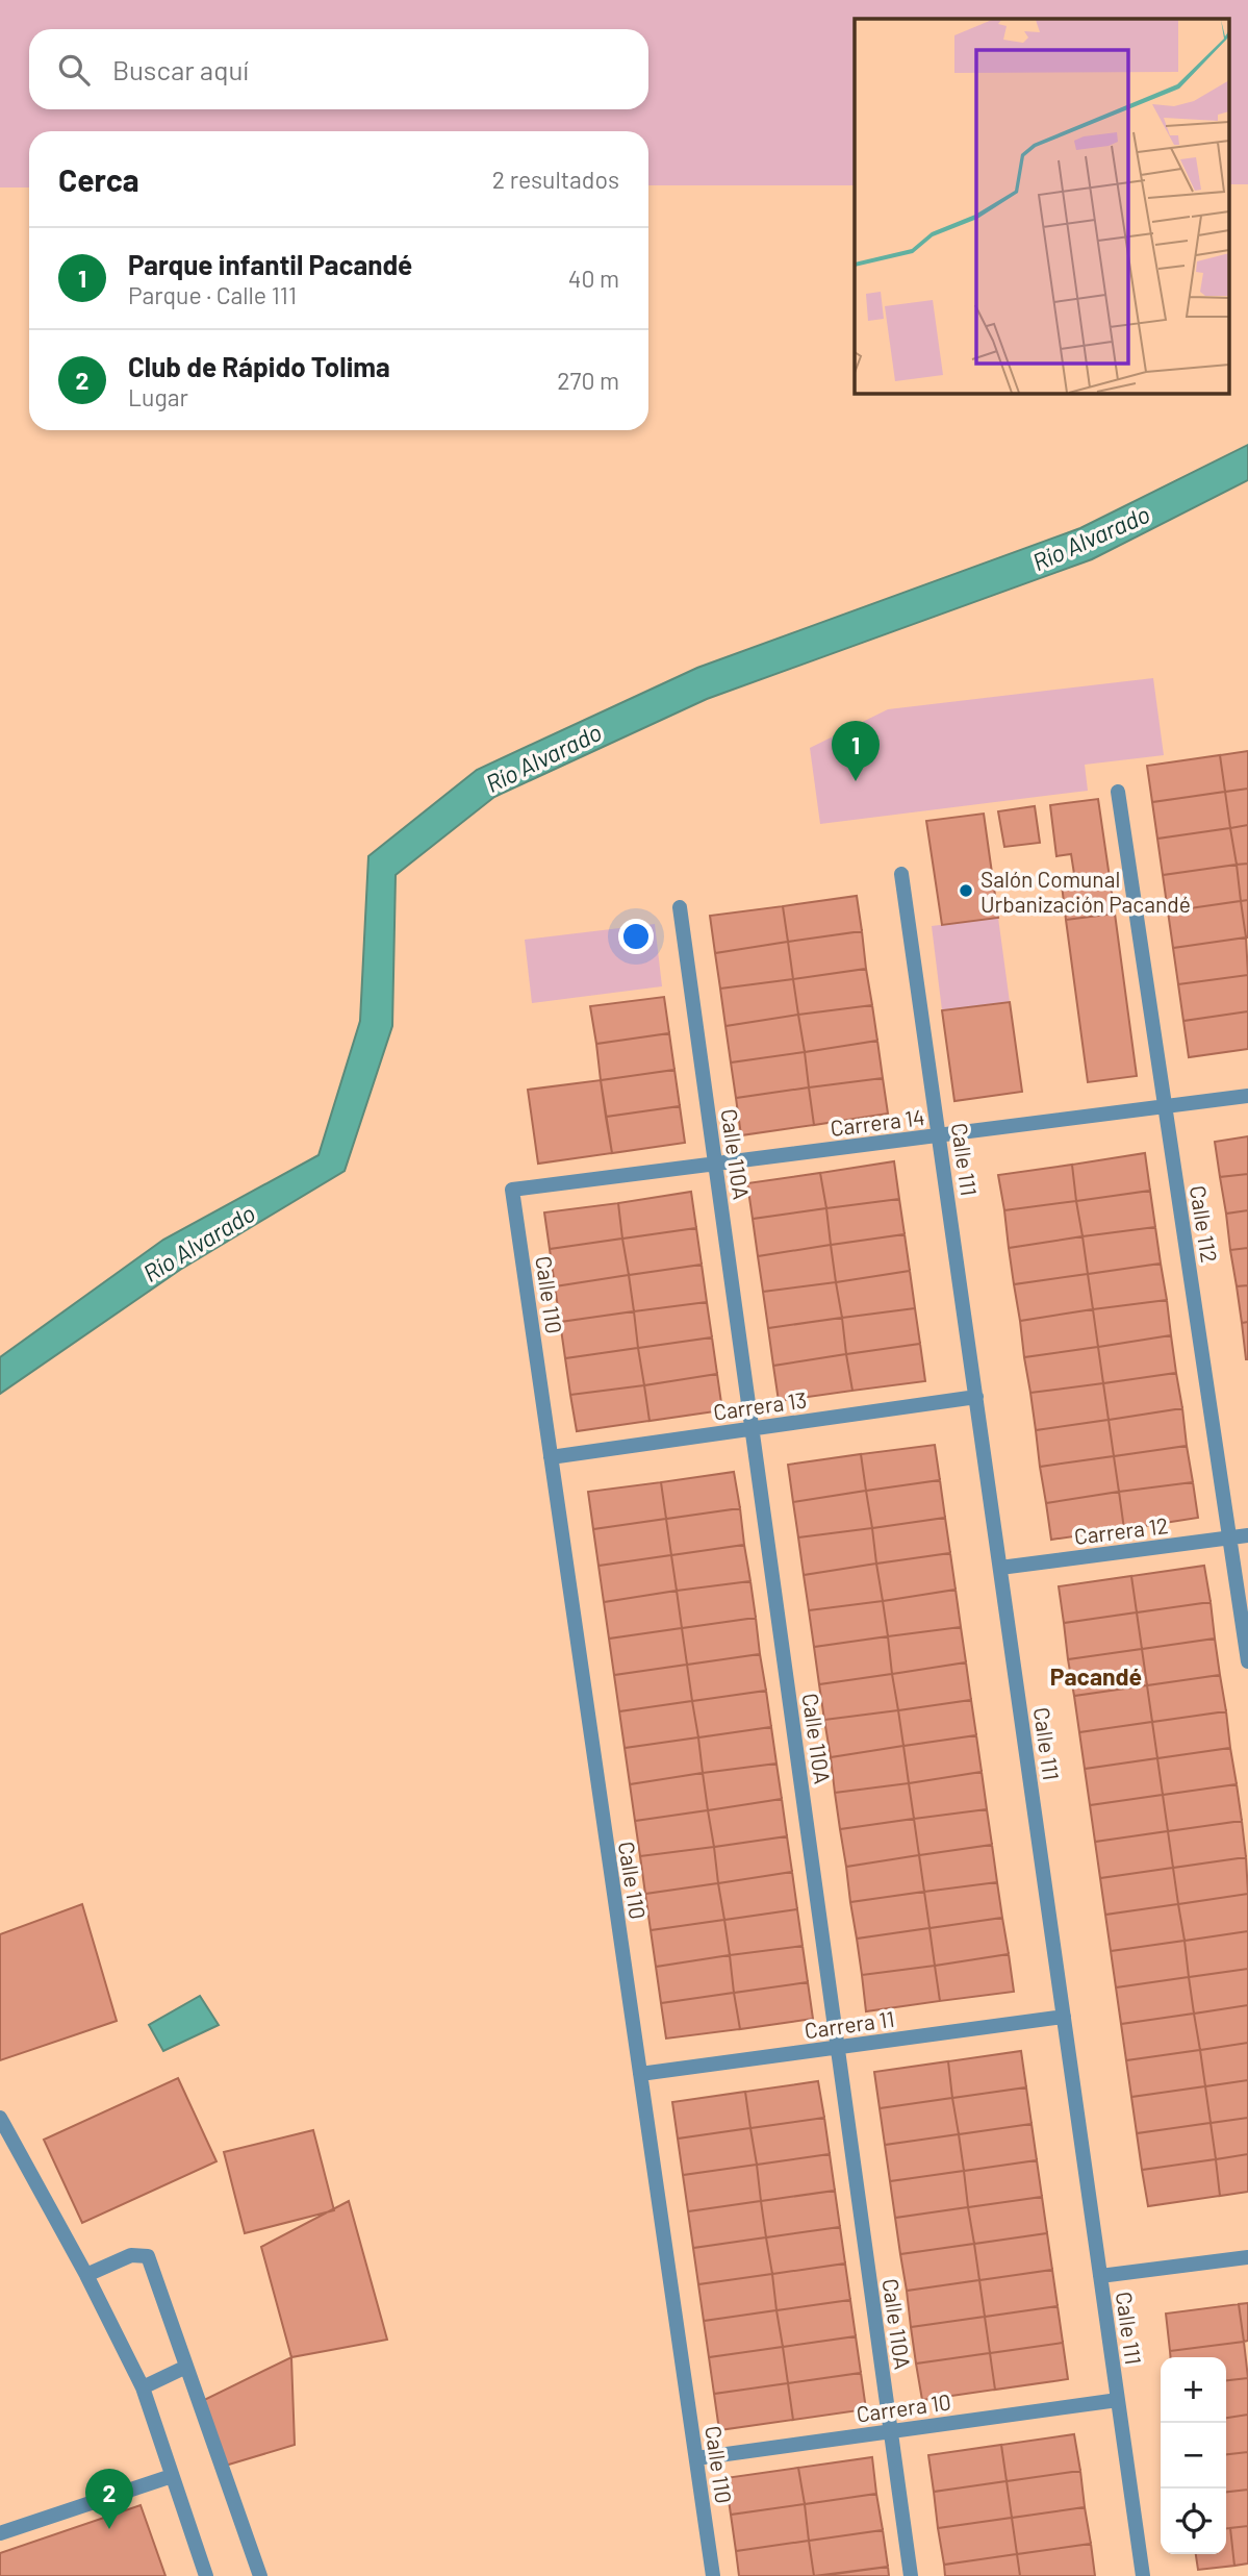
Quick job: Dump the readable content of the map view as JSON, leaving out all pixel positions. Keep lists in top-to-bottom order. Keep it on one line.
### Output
{"streets":{"street":["Carrera 14","Calle 110A","Calle 111","Calle 112","Calle 110","Carrera 13","Carrera 12","Carrera 11","Carrera 10"]},"crossings":[["Carrera 14","Calle 110A"],["Carrera 14","Calle 111"],["Carrera 14","Calle 112"],["Carrera 14","Calle 110"],["Calle 110A","Carrera 13"],["Calle 110A","Carrera 11"],["Calle 110A","Carrera 10"],["Calle 111","Carrera 13"],["Calle 111","Carrera 12"],["Calle 111","Carrera 11"],["Calle 111","Carrera 10"],["Calle 112","Carrera 12"],["Calle 110","Carrera 13"],["Calle 110","Carrera 11"],["Calle 110","Carrera 10"]],"districts":["Pacandé"],"water":["Río Alvarado"],"places":["Salón Comunal Urbanización Pacandé"],"page":{"search":"Buscar aquí","heading":["Cerca","2 resultados"],"list":[{"mark":"1","name":"Parque infantil Pacandé","note":"Parque · Calle 111","value":"40 m"},{"mark":"2","name":"Club de Rápido Tolima","note":"Lugar","value":"270 m"}],"pins":["1","2"],"map_buttons":["+","−"]}}
